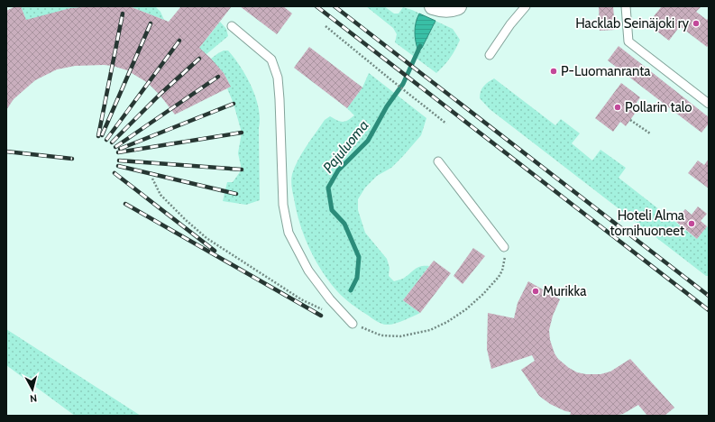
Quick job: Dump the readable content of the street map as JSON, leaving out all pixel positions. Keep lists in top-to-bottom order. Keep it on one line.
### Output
{"water":["Pajuluoma"],"places":["Hacklab Seinäjoki ry","P-Luomanranta","Pollarin talo","Hoteli Alma tornihuoneet","Murikka"],"north":"bottom"}
